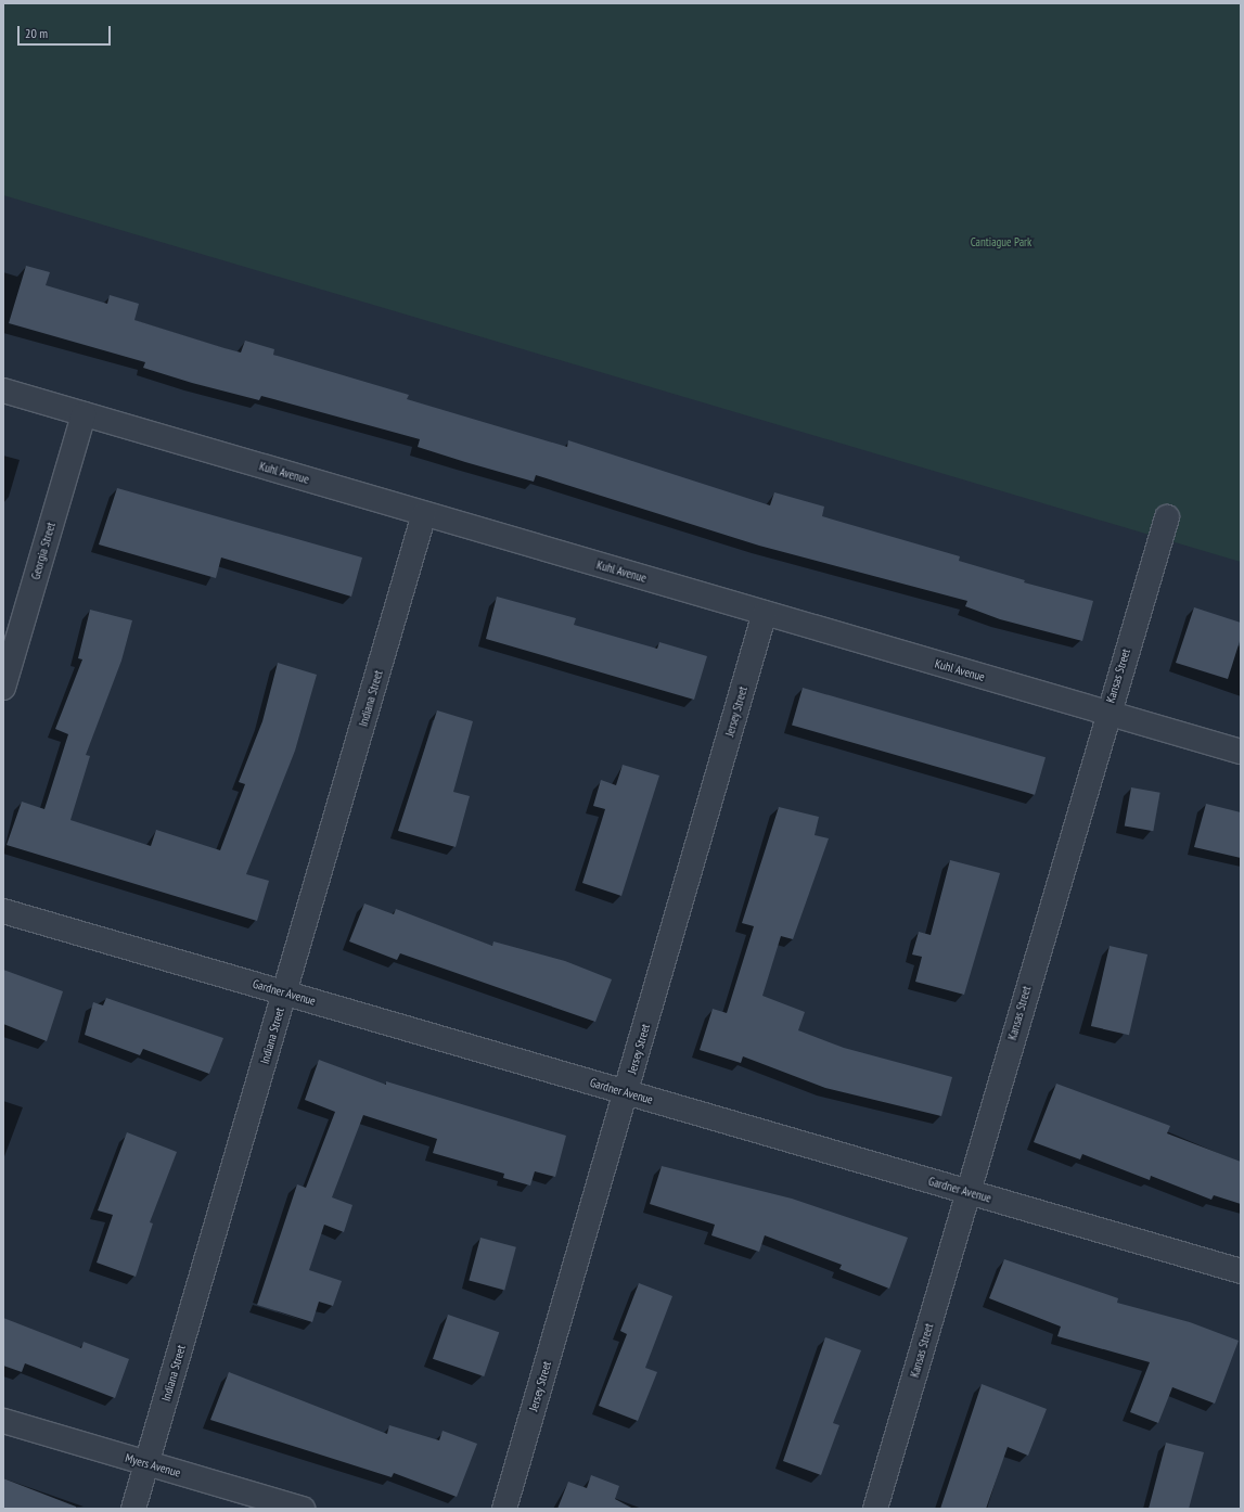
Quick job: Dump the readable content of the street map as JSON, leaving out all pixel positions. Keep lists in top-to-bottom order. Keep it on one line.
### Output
{"streets":{"street":["Kuhl Avenue","Georgia Street","Kansas Street","Indiana Street","Jersey Street","Gardner Avenue","Myers Avenue"]},"crossings":[["Kuhl Avenue","Georgia Street"],["Kuhl Avenue","Kansas Street"],["Kuhl Avenue","Indiana Street"],["Kuhl Avenue","Jersey Street"],["Kansas Street","Gardner Avenue"],["Indiana Street","Gardner Avenue"],["Indiana Street","Myers Avenue"],["Jersey Street","Gardner Avenue"]],"parks":["Cantiague Park"],"scale_bar":"20 m"}
